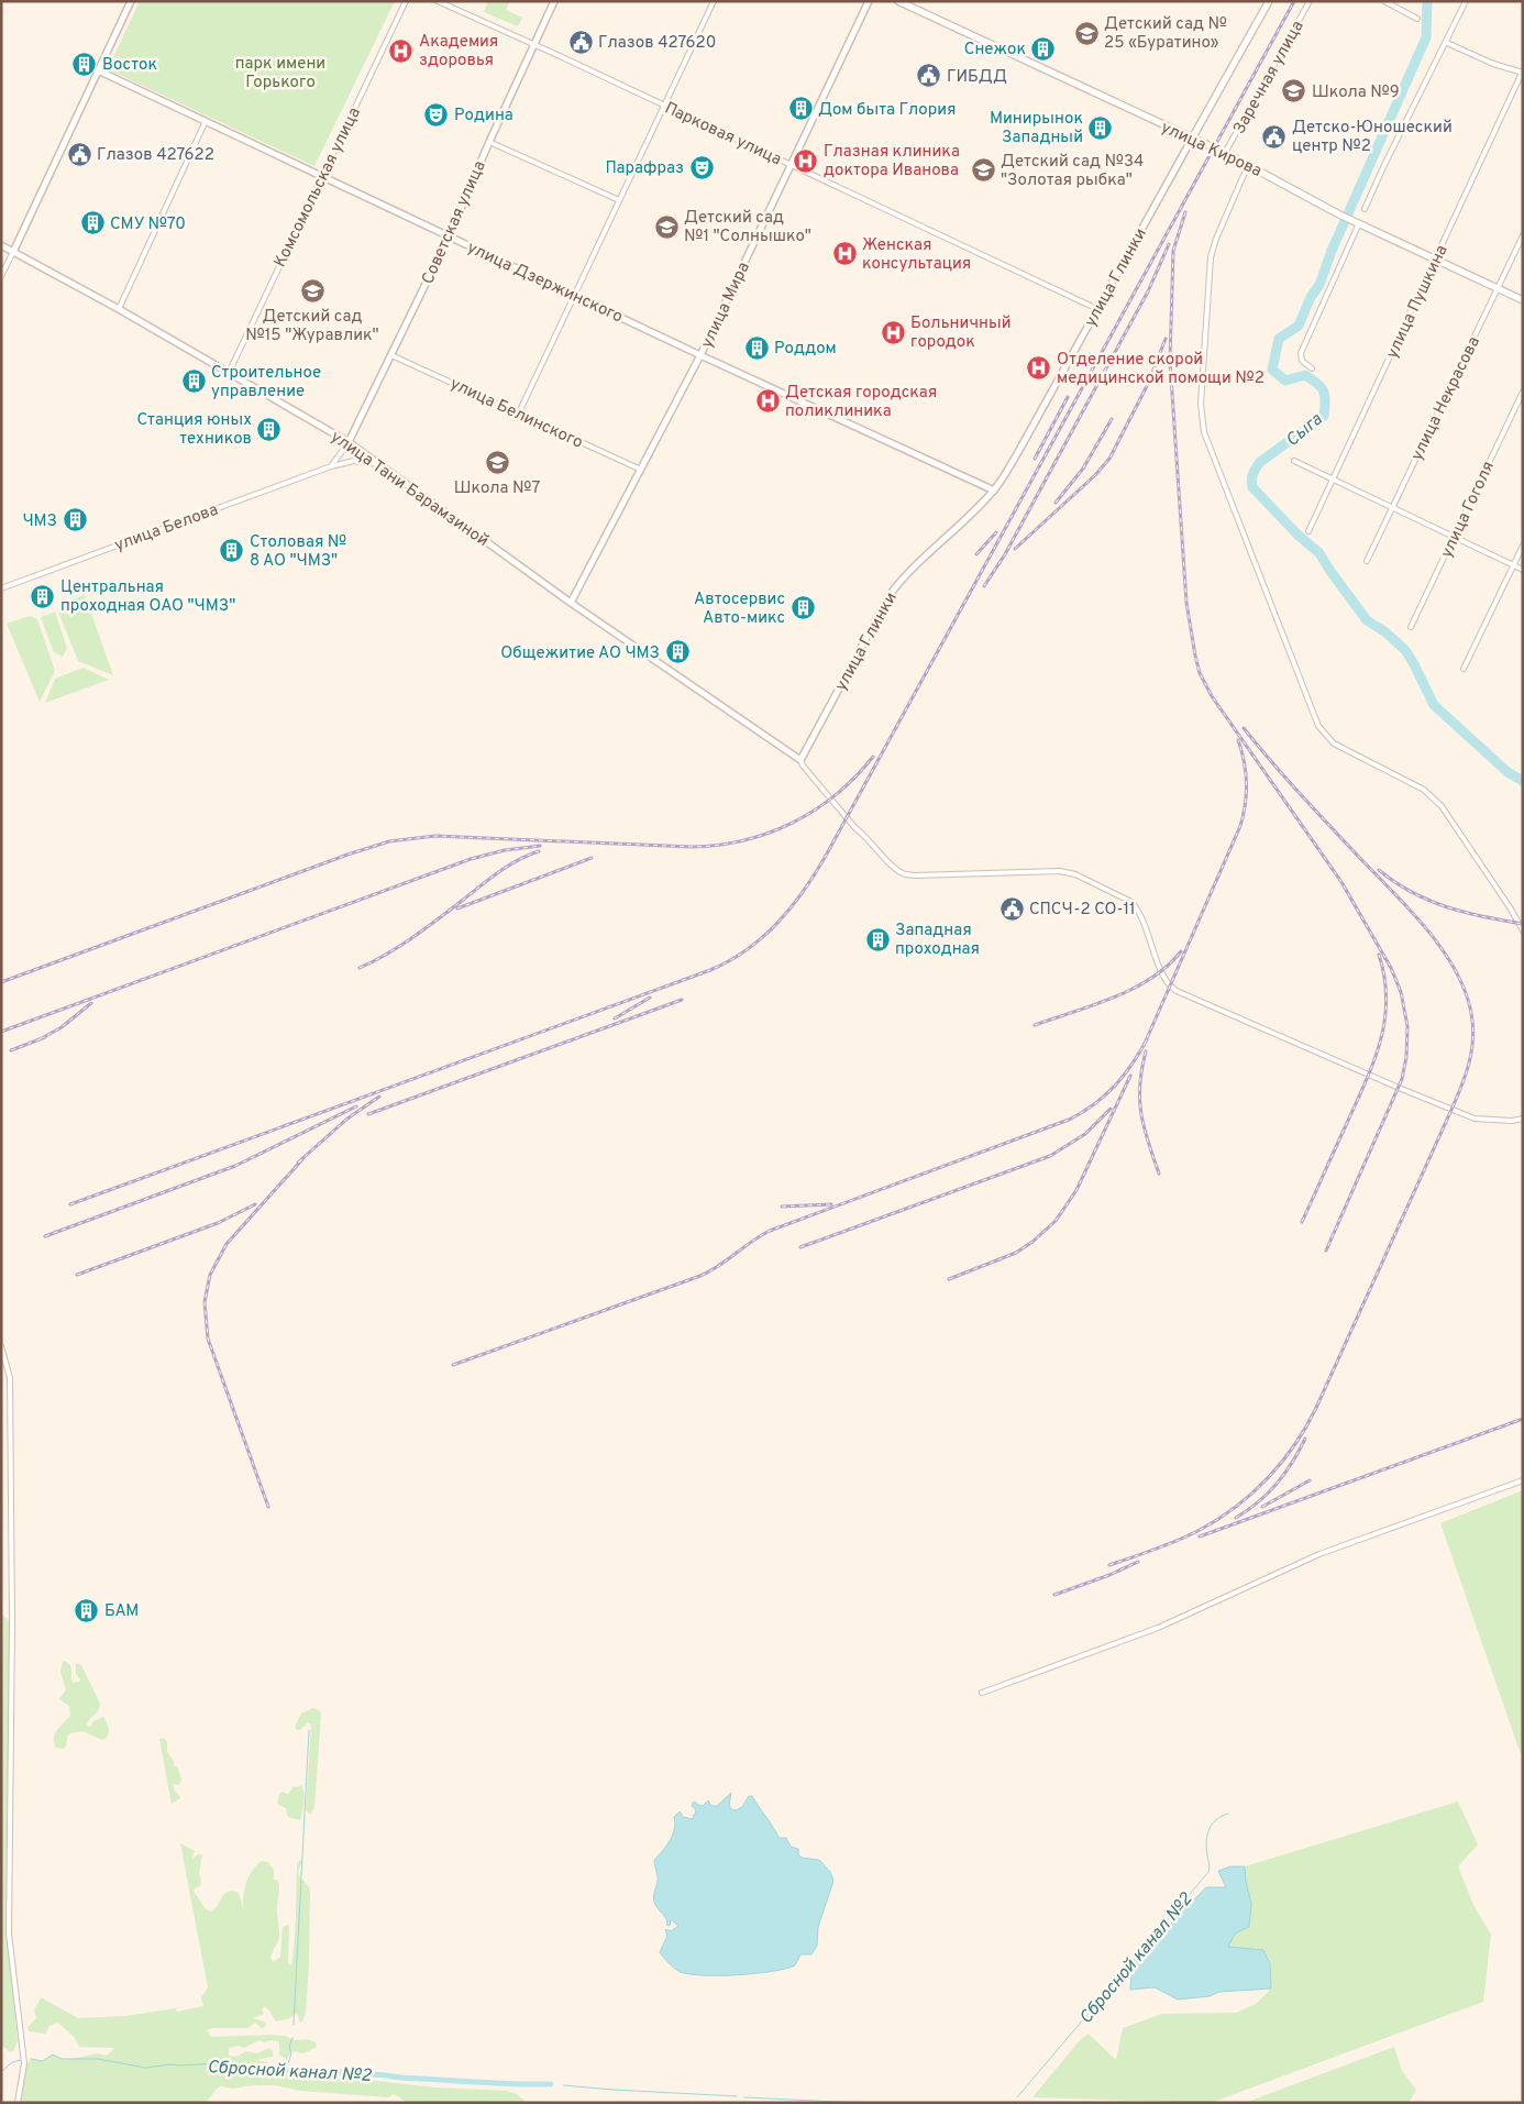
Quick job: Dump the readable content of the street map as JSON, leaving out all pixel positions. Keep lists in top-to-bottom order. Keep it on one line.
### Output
{"streets":{"main road":["улица Кирова","улица Глинки"],"street":["Заречная улица","Парковая улица","Комсомольская улица","Советская улица","улица Дзержинского","улица Пушкина","улица Мира","улица Некрасова","улица Белинского","улица Тани Барамзиной","улица Гоголя","улица Белова"]},"crossings":[["Заречная улица","улица Кирова"],["Парковая улица","Советская улица"],["Парковая улица","улица Глинки"],["Парковая улица","улица Мира"],["улица Кирова","улица Глинки"],["улица Кирова","улица Пушкина"],["улица Кирова","улица Некрасова"],["Комсомольская улица","улица Дзержинского"],["Комсомольская улица","улица Тани Барамзиной"],["Советская улица","улица Дзержинского"],["Советская улица","улица Белинского"],["Советская улица","улица Тани Барамзиной"],["улица Глинки","улица Дзержинского"],["улица Глинки","улица Тани Барамзиной"],["улица Дзержинского","улица Мира"],["улица Мира","улица Белинского"],["улица Мира","улица Тани Барамзиной"],["улица Тани Барамзиной","улица Белова"]],"water":["Сыга","Сбросной канал №2"],"parks":["парк имени Горького"],"places":{"school or university":["Детский сад № 25 «Буратино»","Школа №9","Детский сад №34 \"Золотая рыбка\"","Детский сад №1 \"Солнышко\"","Детский сад №15 \"Журавлик\"","Школа №7"],"public building":["Глазов 427620","ГИБДД","Детско-Юношеский центр №2","Глазов 427622","СПСЧ-2 СО-11"],"building":["Снежок","Восток","Дом быта Глория","Минирынок Западный","СМУ №70","Роддом","Строительное управление","Станция юных техников","ЧМЗ","Столовая № 8 АО \"ЧМЗ\"","Центральная проходная ОАО \"ЧМЗ\"","Автосервис Авто-микс","Общежитие АО ЧМЗ","Западная проходная","БАМ"],"hospital":["Академия здоровья","Глазная клиника доктора Иванова","Женская консультация","Больничный городок","Отделение скорой медицинской помощи №2","Детская городская поликлиника"],"theatre":["Родина","Парафраз"]}}
